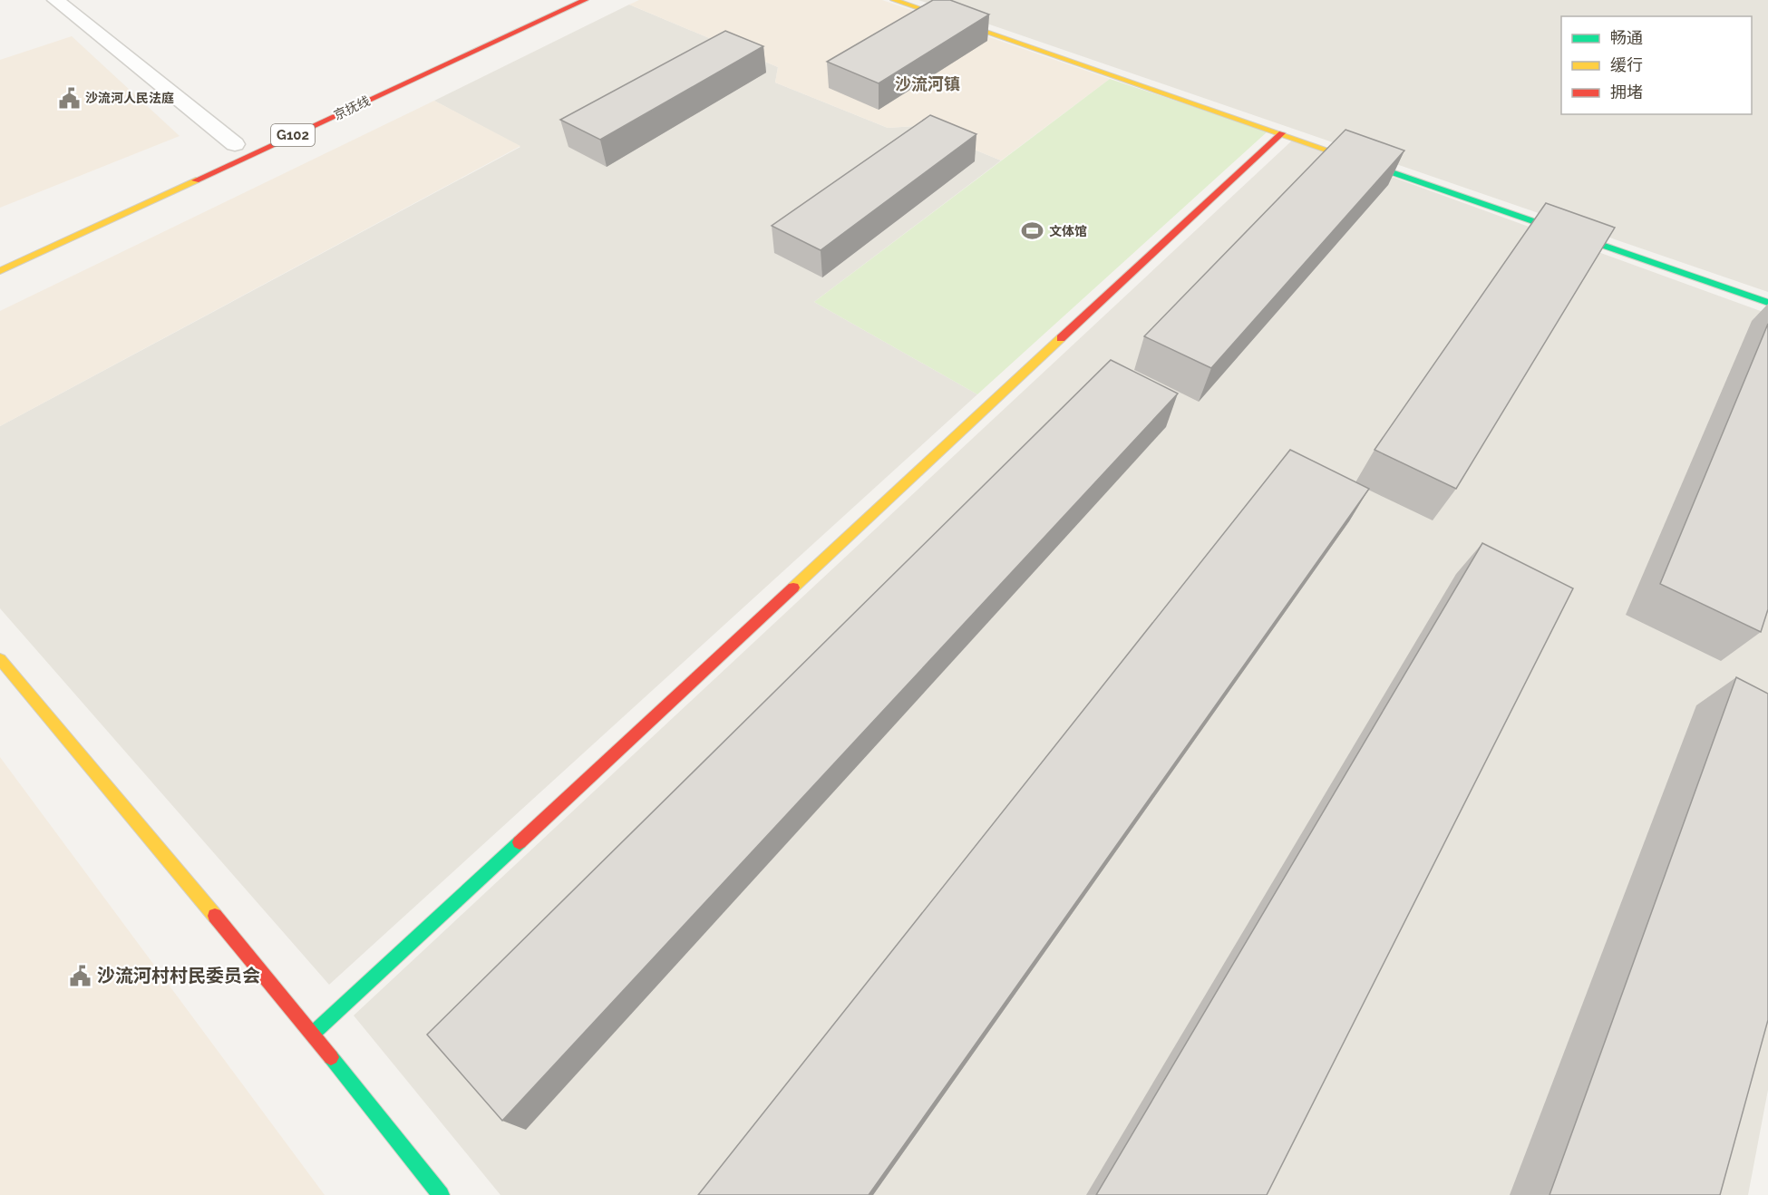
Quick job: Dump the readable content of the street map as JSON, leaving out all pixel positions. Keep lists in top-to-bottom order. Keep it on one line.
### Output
{"streets":{"main road":["京抚线","G102"]},"districts":["沙流河镇"],"places":{"public building":["沙流河人民法庭","沙流河村村民委员会"],"sports":["文体馆"]},"legend":["畅通","缓行","拥堵"]}
